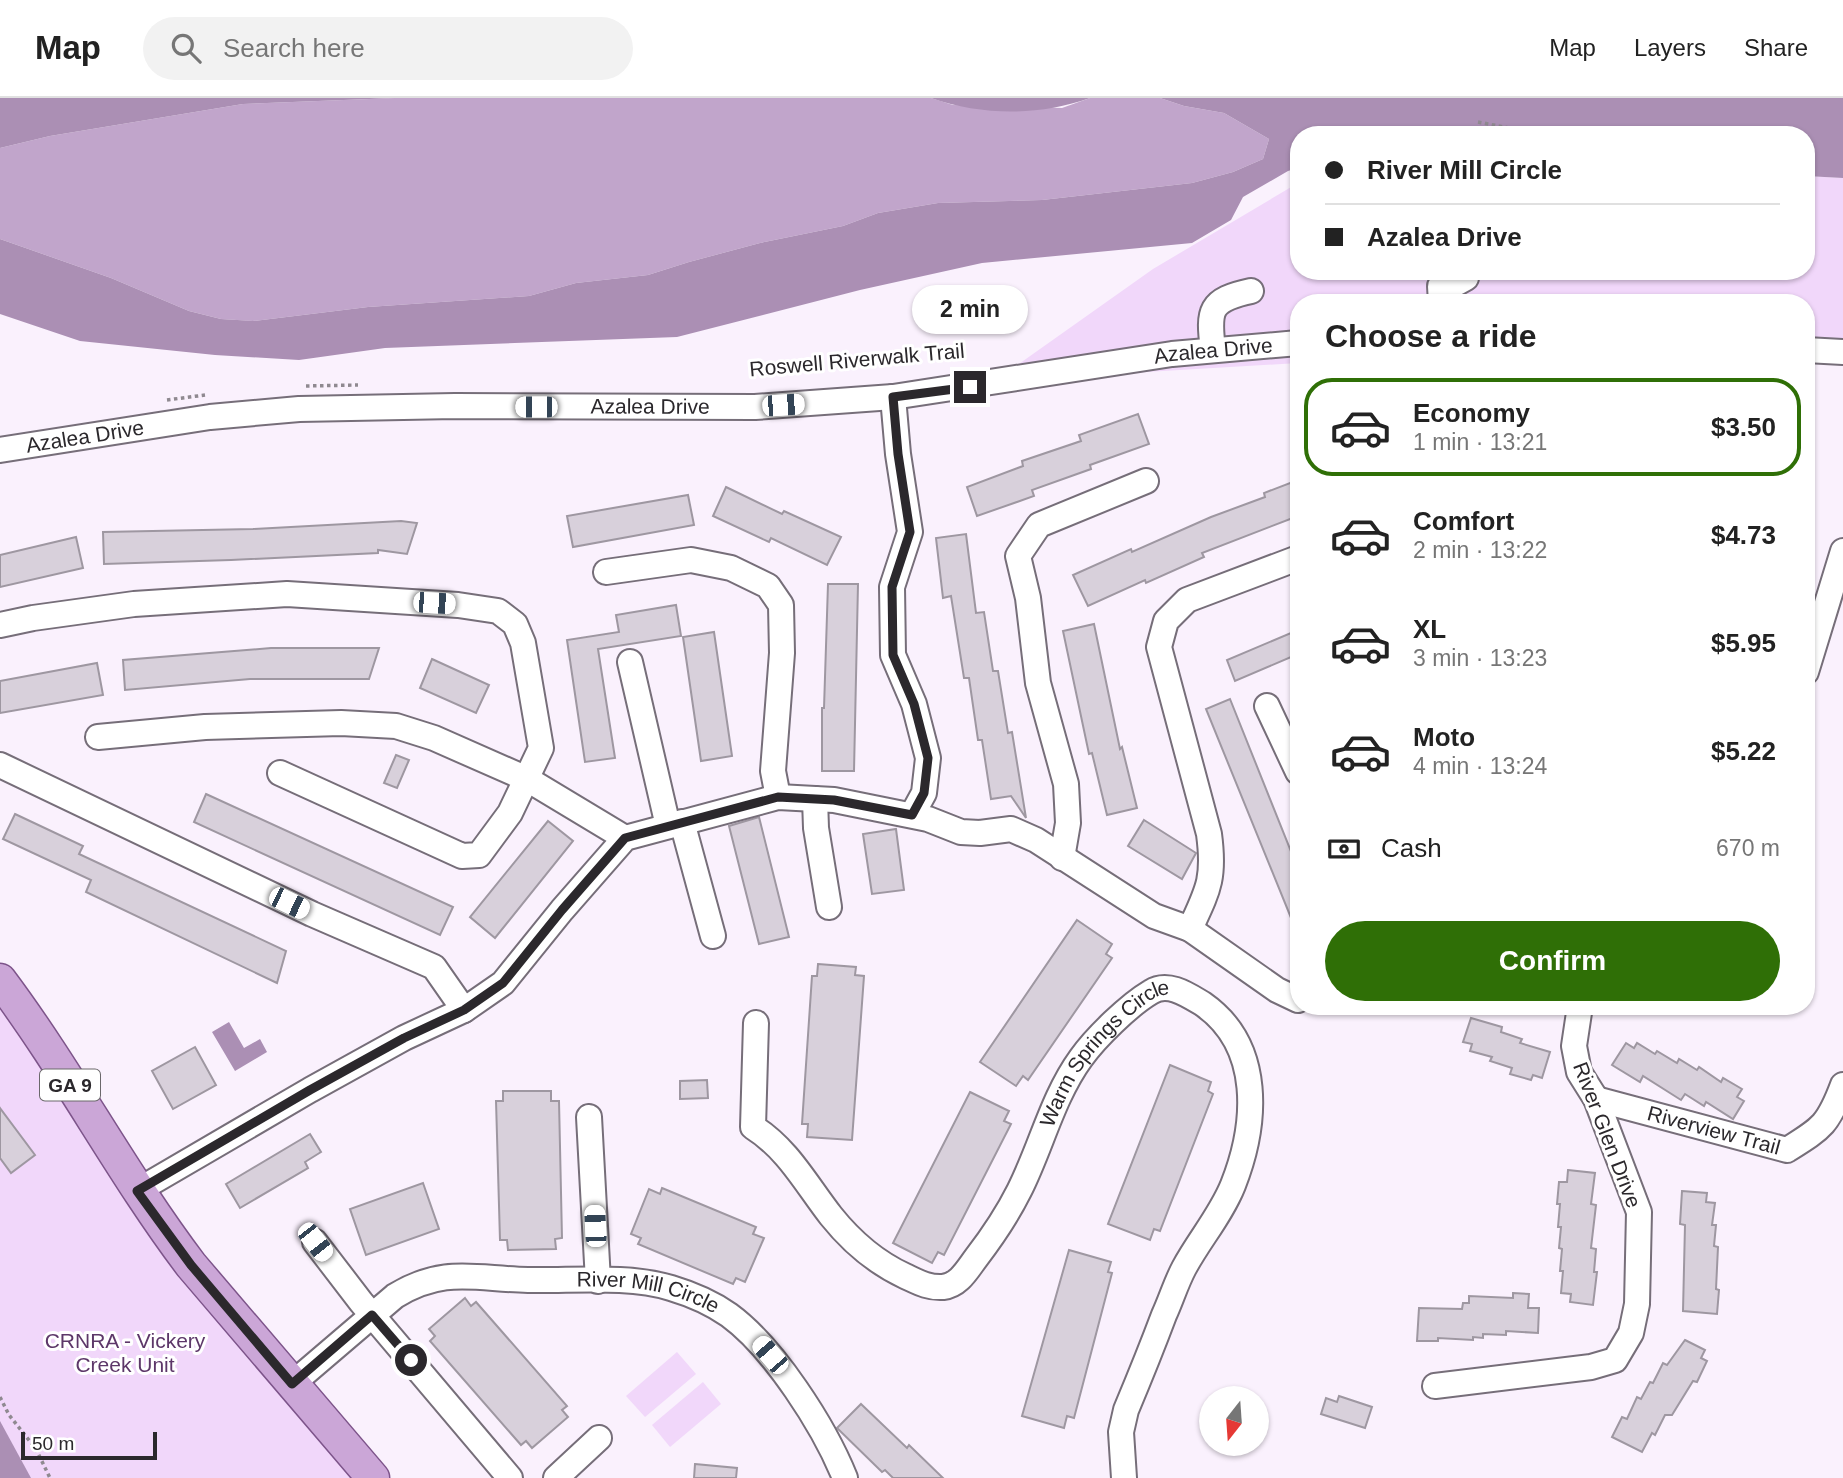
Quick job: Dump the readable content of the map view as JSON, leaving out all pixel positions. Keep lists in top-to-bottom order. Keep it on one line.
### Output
{"streets":{"main road":["GA 9"],"street":["Azalea Drive","Warm Springs Circle","Riverview Trail","River Glen Drive","River Mill Circle"]},"crossings":[["GA 9","River Mill Circle"],["Riverview Trail","River Glen Drive"]],"parks":["CRNRA - Vickery Creek Unit"],"scale_bar":"50 m","north":"bottom","page":{"header":"Map","search":"Search here","nav":["Map","Layers","Share"],"banner":["River Mill Circle","Azalea Drive"],"bubble":"2 min","heading":"Choose a ride","list":[{"name":"Economy","note":"1 min · 13:21","value":"$3.50"},{"name":"Comfort","note":"2 min · 13:22","value":"$4.73"},{"name":"XL","note":"3 min · 13:23","value":"$5.95"},{"name":"Moto","note":"4 min · 13:24","value":"$5.22"}],"pay":["Cash","670 m"],"buttons":"Confirm","scale":"50 m"}}
